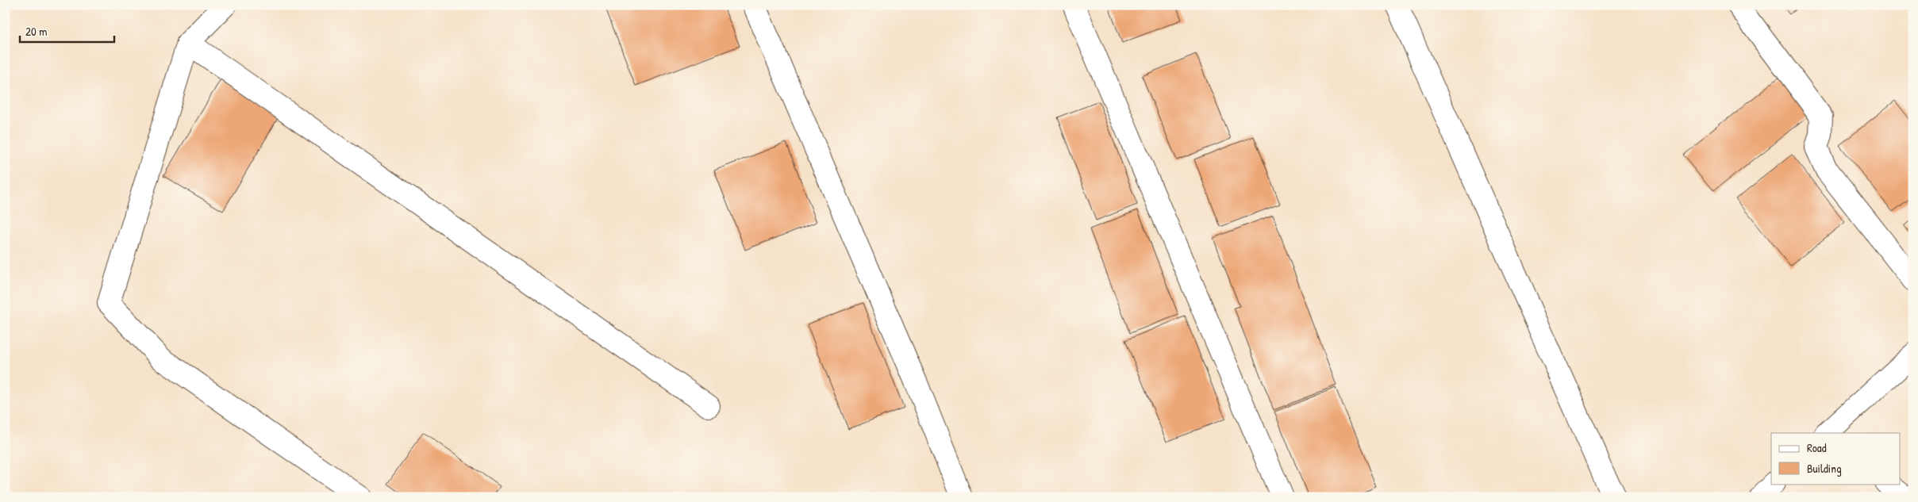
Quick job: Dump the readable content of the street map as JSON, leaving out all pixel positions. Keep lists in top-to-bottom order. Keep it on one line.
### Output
{"legend":["Road","Building"],"scale_bar":"20 m"}
